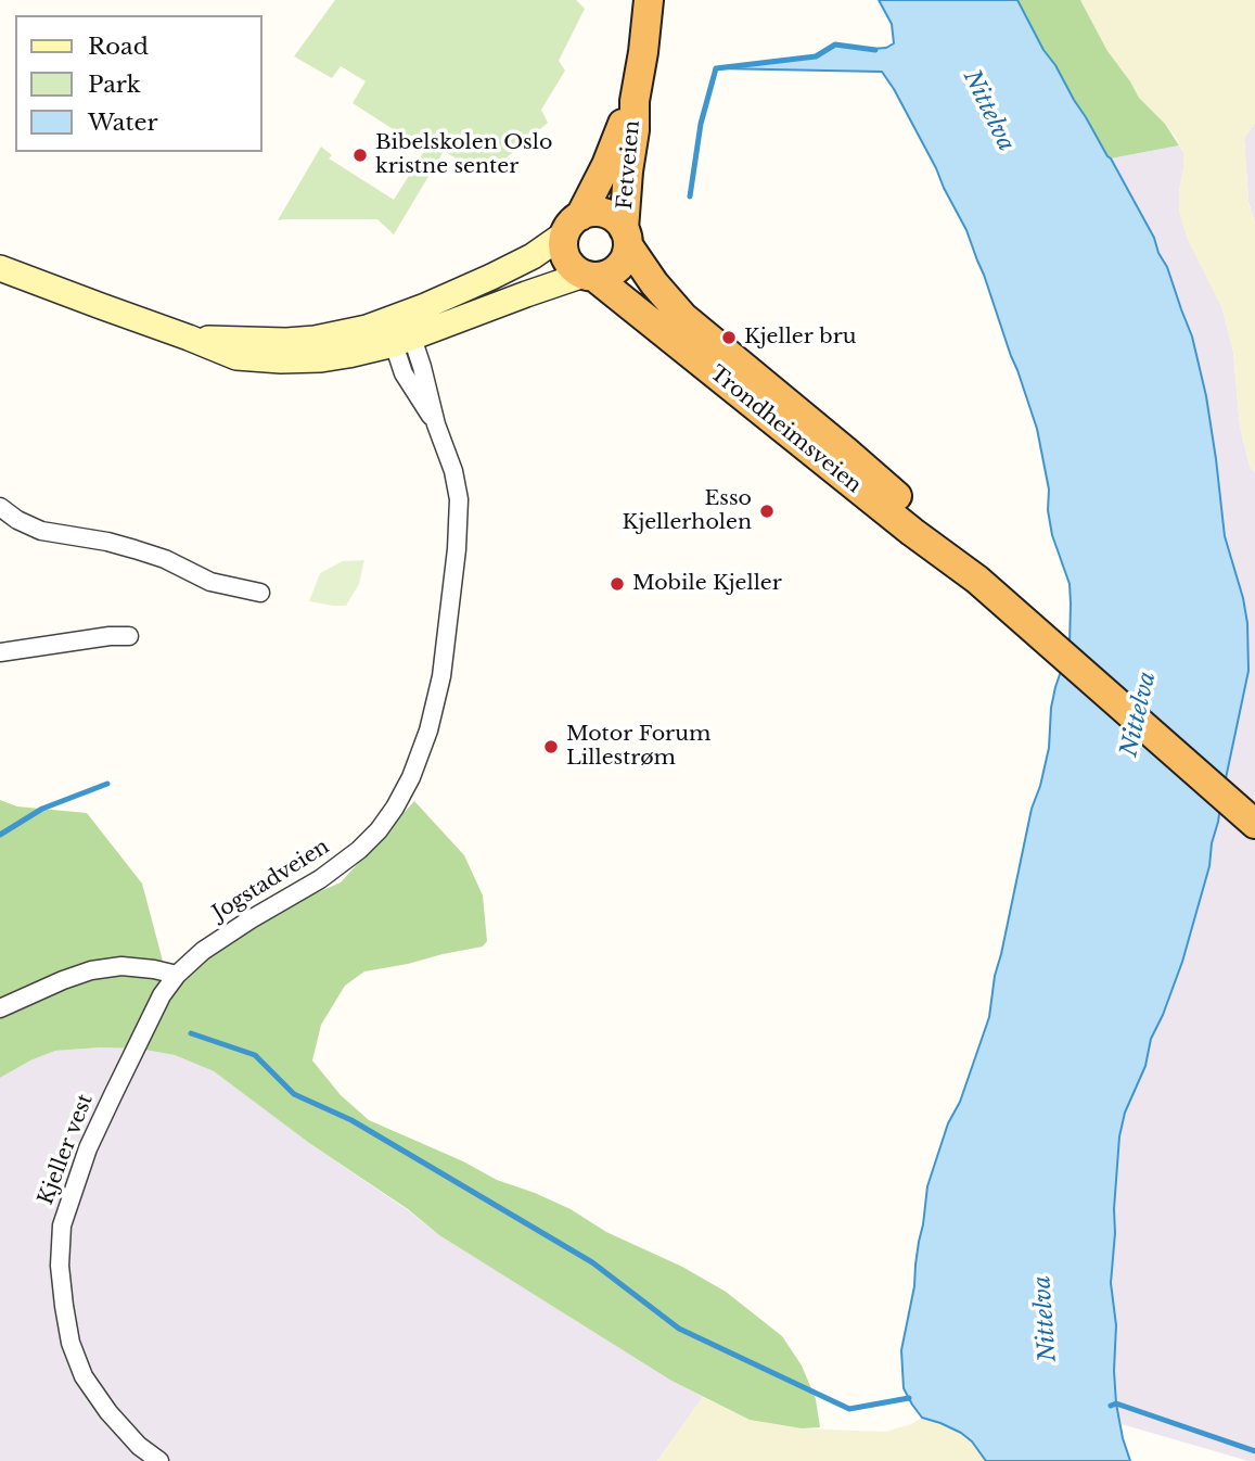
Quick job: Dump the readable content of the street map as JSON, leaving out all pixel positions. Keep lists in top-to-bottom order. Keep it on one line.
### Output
{"streets":{"highway":["Fetveien","Trondheimsveien"],"street":["Jogstadveien","Kjeller vest"]},"crossings":[["Fetveien","Trondheimsveien"],["Jogstadveien","Kjeller vest"]],"water":["Nittelva"],"places":["Bibelskolen Oslo kristne senter","Kjeller bru","Esso Kjellerholen","Mobile Kjeller","Motor Forum Lillestrøm"],"legend":["Road","Park","Water"]}
